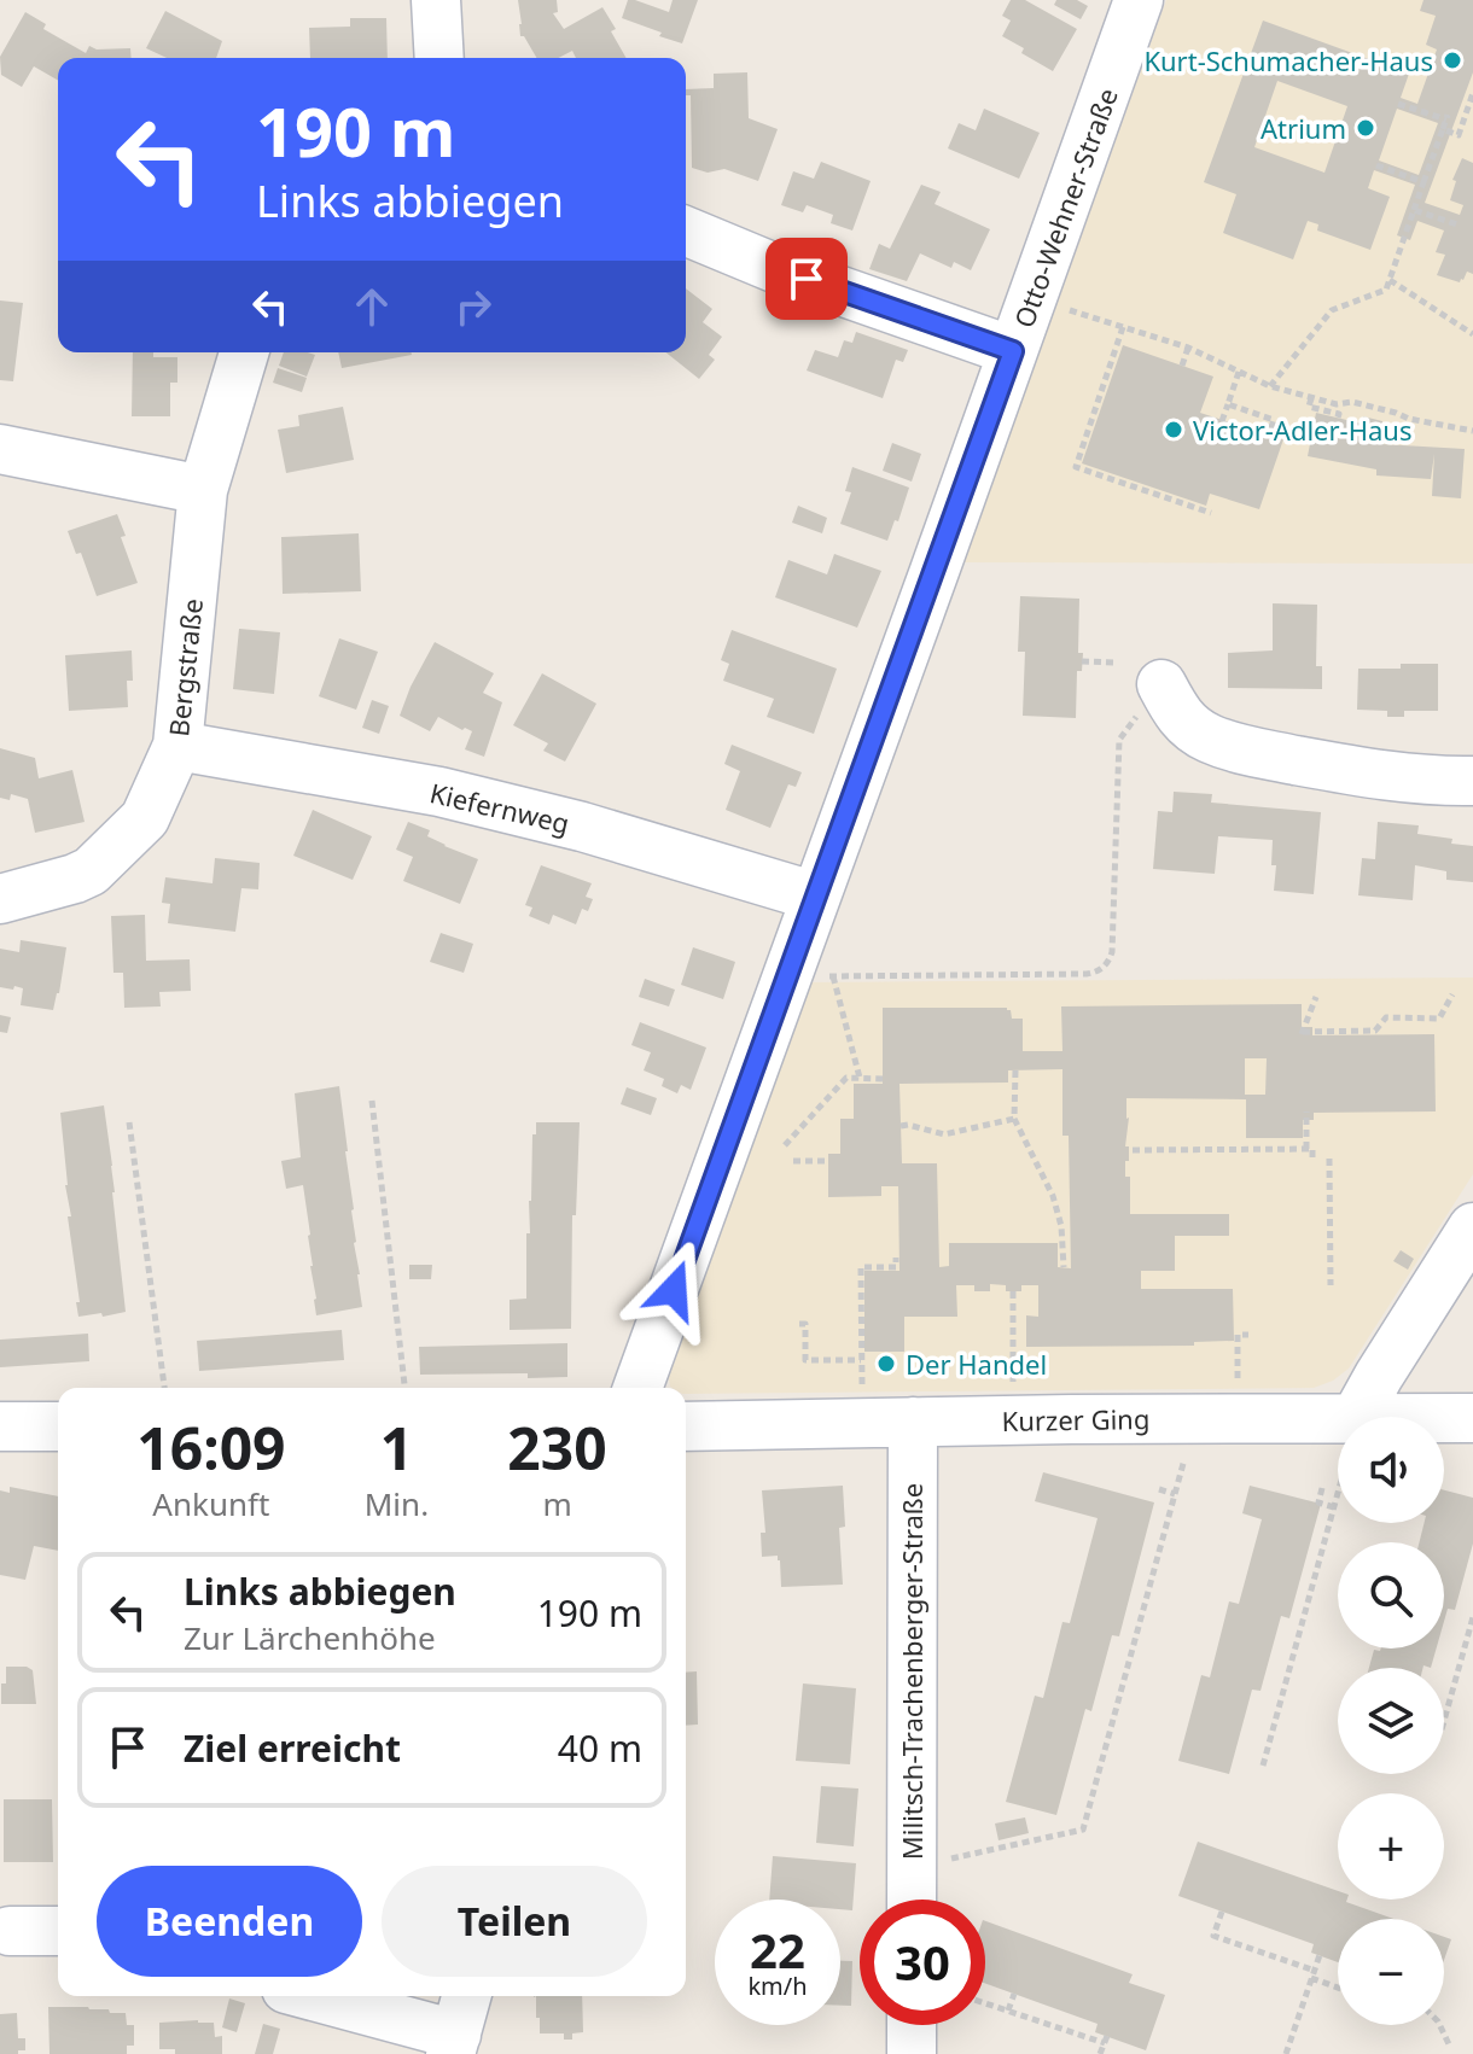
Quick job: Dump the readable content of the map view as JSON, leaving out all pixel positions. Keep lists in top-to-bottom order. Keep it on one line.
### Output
{"streets":{"street":["Otto-Wehner-Straße","Bergstraße","Kiefernweg","Kurzer Ging","Militsch-Trachenberger-Straße"]},"crossings":[["Otto-Wehner-Straße","Kiefernweg"],["Bergstraße","Kiefernweg"],["Kurzer Ging","Militsch-Trachenberger-Straße"]],"places":["Kurt-Schumacher-Haus","Atrium","Victor-Adler-Haus","Der Handel"],"page":{"turn":["190 m","Links abbiegen"],"eta":["16:09","Ankunft","1","Min.","230","m"],"map_buttons":["+","−"],"list":[{"name":"Links abbiegen","note":"Zur Lärchenhöhe","value":"190 m"},{"name":"Ziel erreicht","value":"40 m"}],"buttons":["Beenden","Teilen"],"speed":"22 km/h","limit":"30"}}
